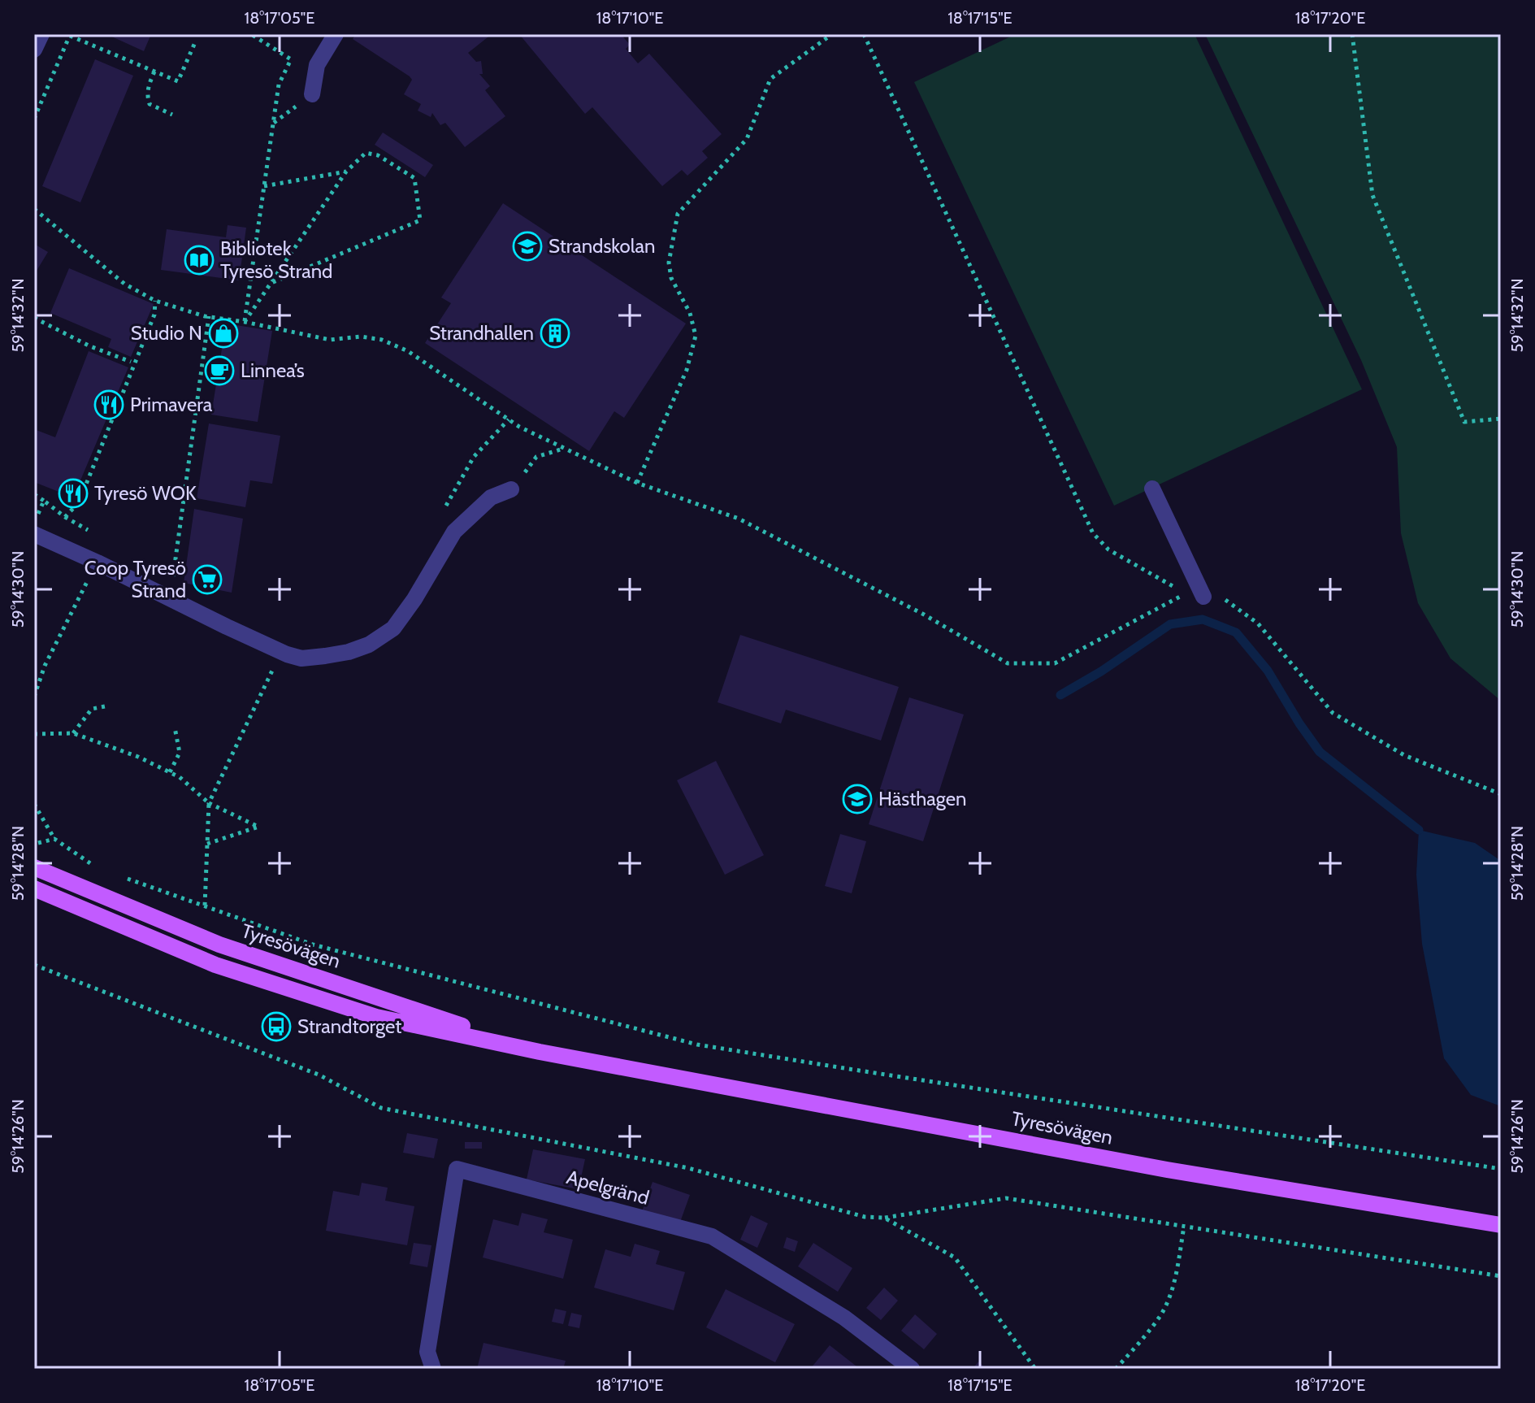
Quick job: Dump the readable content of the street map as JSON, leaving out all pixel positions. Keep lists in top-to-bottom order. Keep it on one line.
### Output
{"streets":{"main road":["Tyresövägen"],"street":["Apelgränd"]},"places":{"school or university":["Strandskolan","Hästhagen"],"library":["Bibliotek Tyresö Strand"],"shop":["Studio N"],"building":["Strandhallen"],"cafe":["Linnea’s"],"restaurant":["Primavera","Tyresö WOK"],"supermarket":["Coop Tyresö Strand"],"bus stop":["Strandtorget"]},"coordinates":["18°17'05\"E","18°17'10\"E","18°17'15\"E","18°17'20\"E","59°14'32\"N","59°14'30\"N","59°14'28\"N","59°14'26\"N"]}
